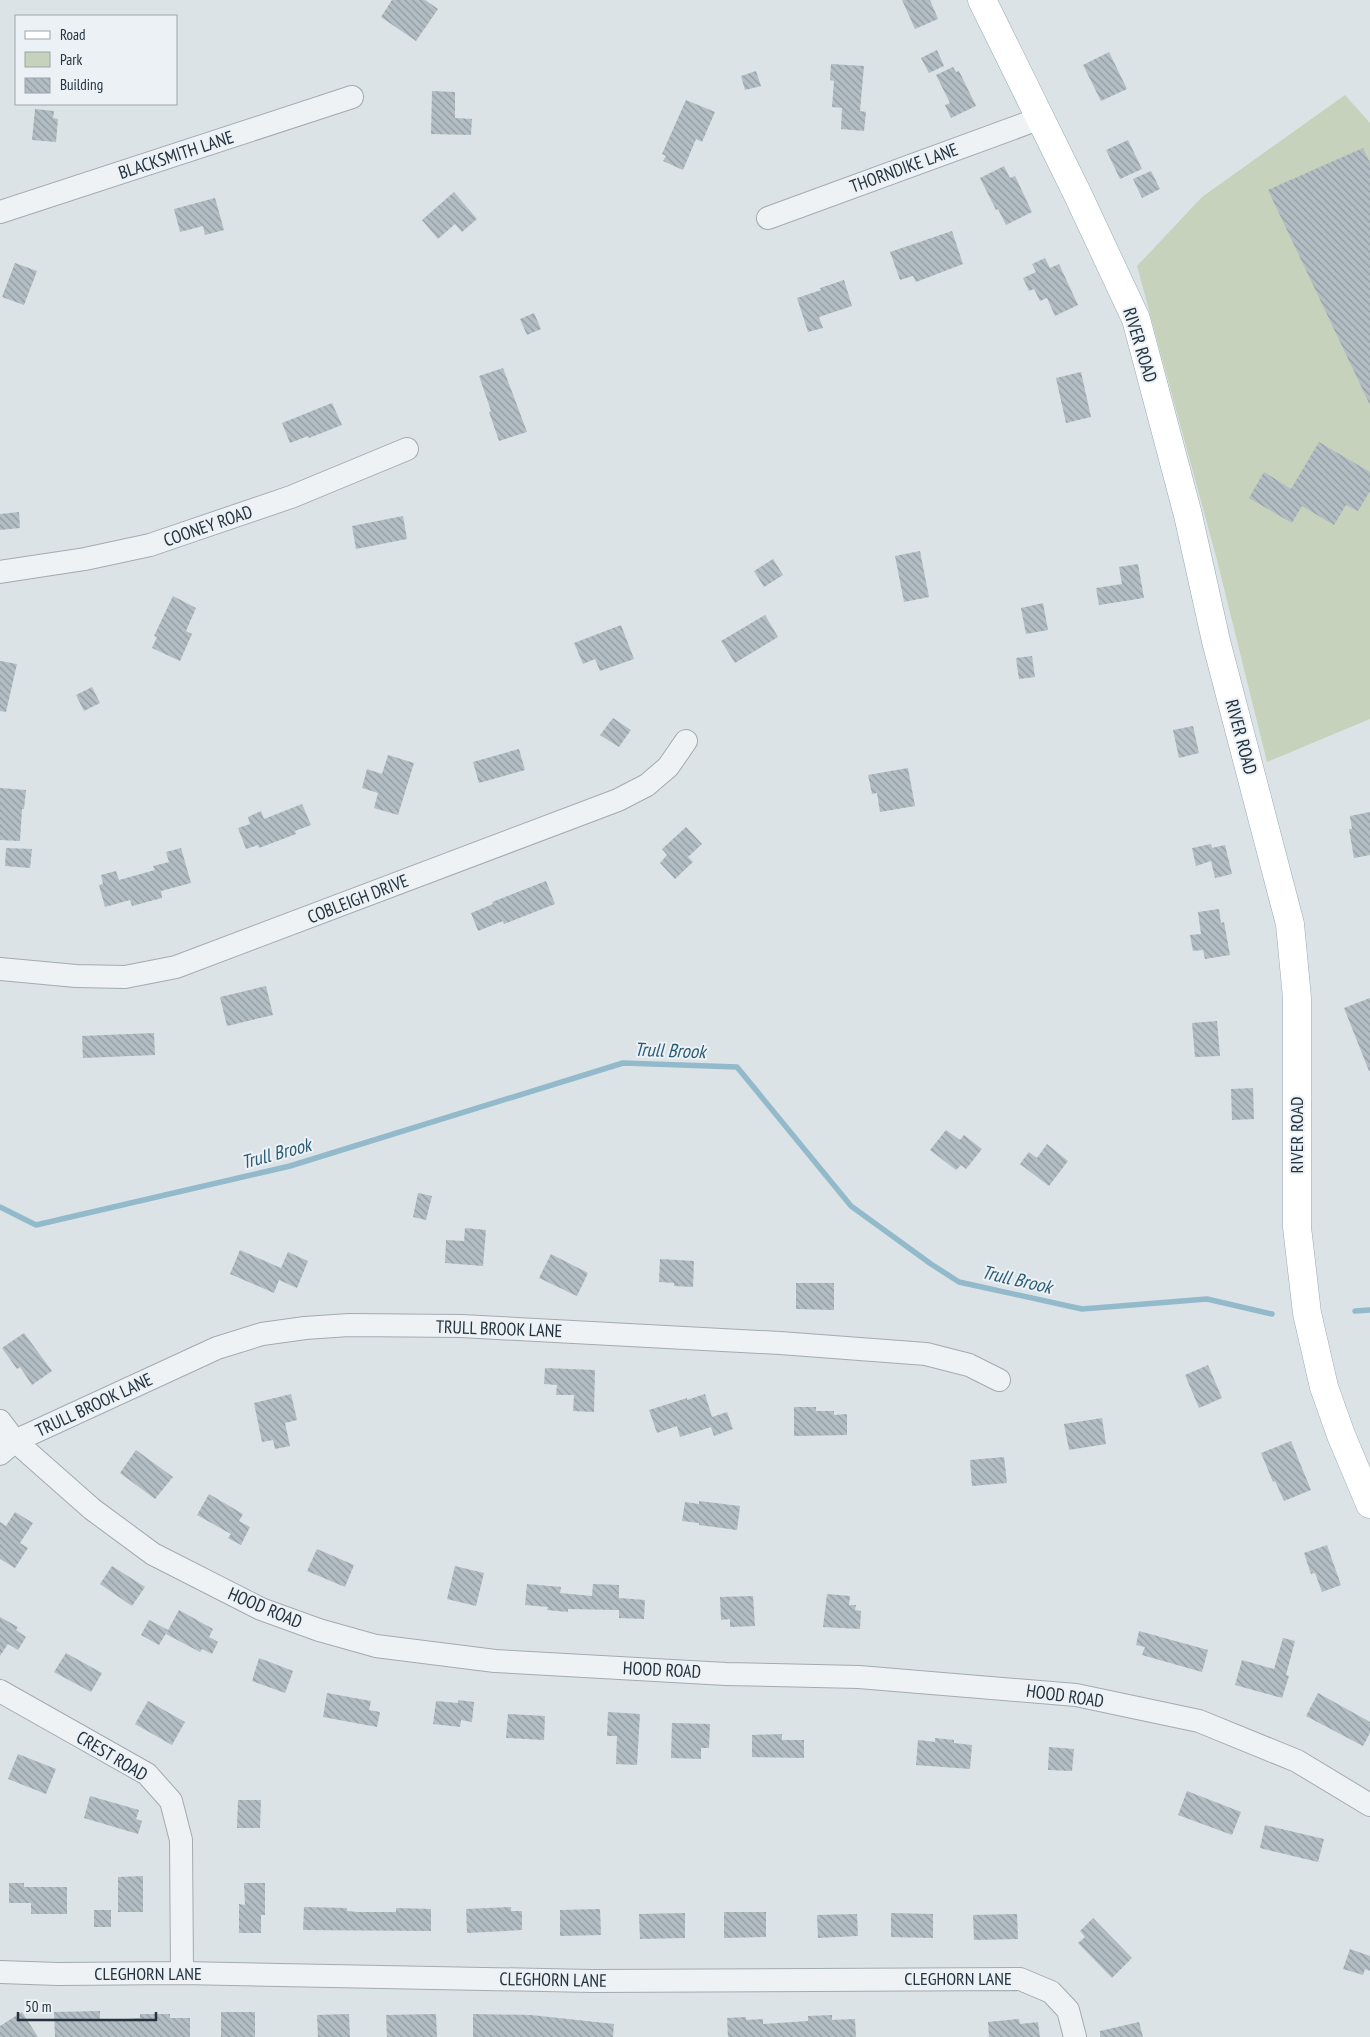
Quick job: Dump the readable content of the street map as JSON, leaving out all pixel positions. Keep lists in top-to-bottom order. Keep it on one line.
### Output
{"streets":{"main road":["RIVER ROAD"],"street":["BLACKSMITH LANE","THORNDIKE LANE","COONEY ROAD","COBLEIGH DRIVE","TRULL BROOK LANE","HOOD ROAD","CREST ROAD","CLEGHORN LANE"]},"crossings":[["THORNDIKE LANE","RIVER ROAD"],["TRULL BROOK LANE","HOOD ROAD"],["CREST ROAD","CLEGHORN LANE"]],"water":["Trull Brook"],"legend":["Road","Park","Building"],"scale_bar":"50 m"}
